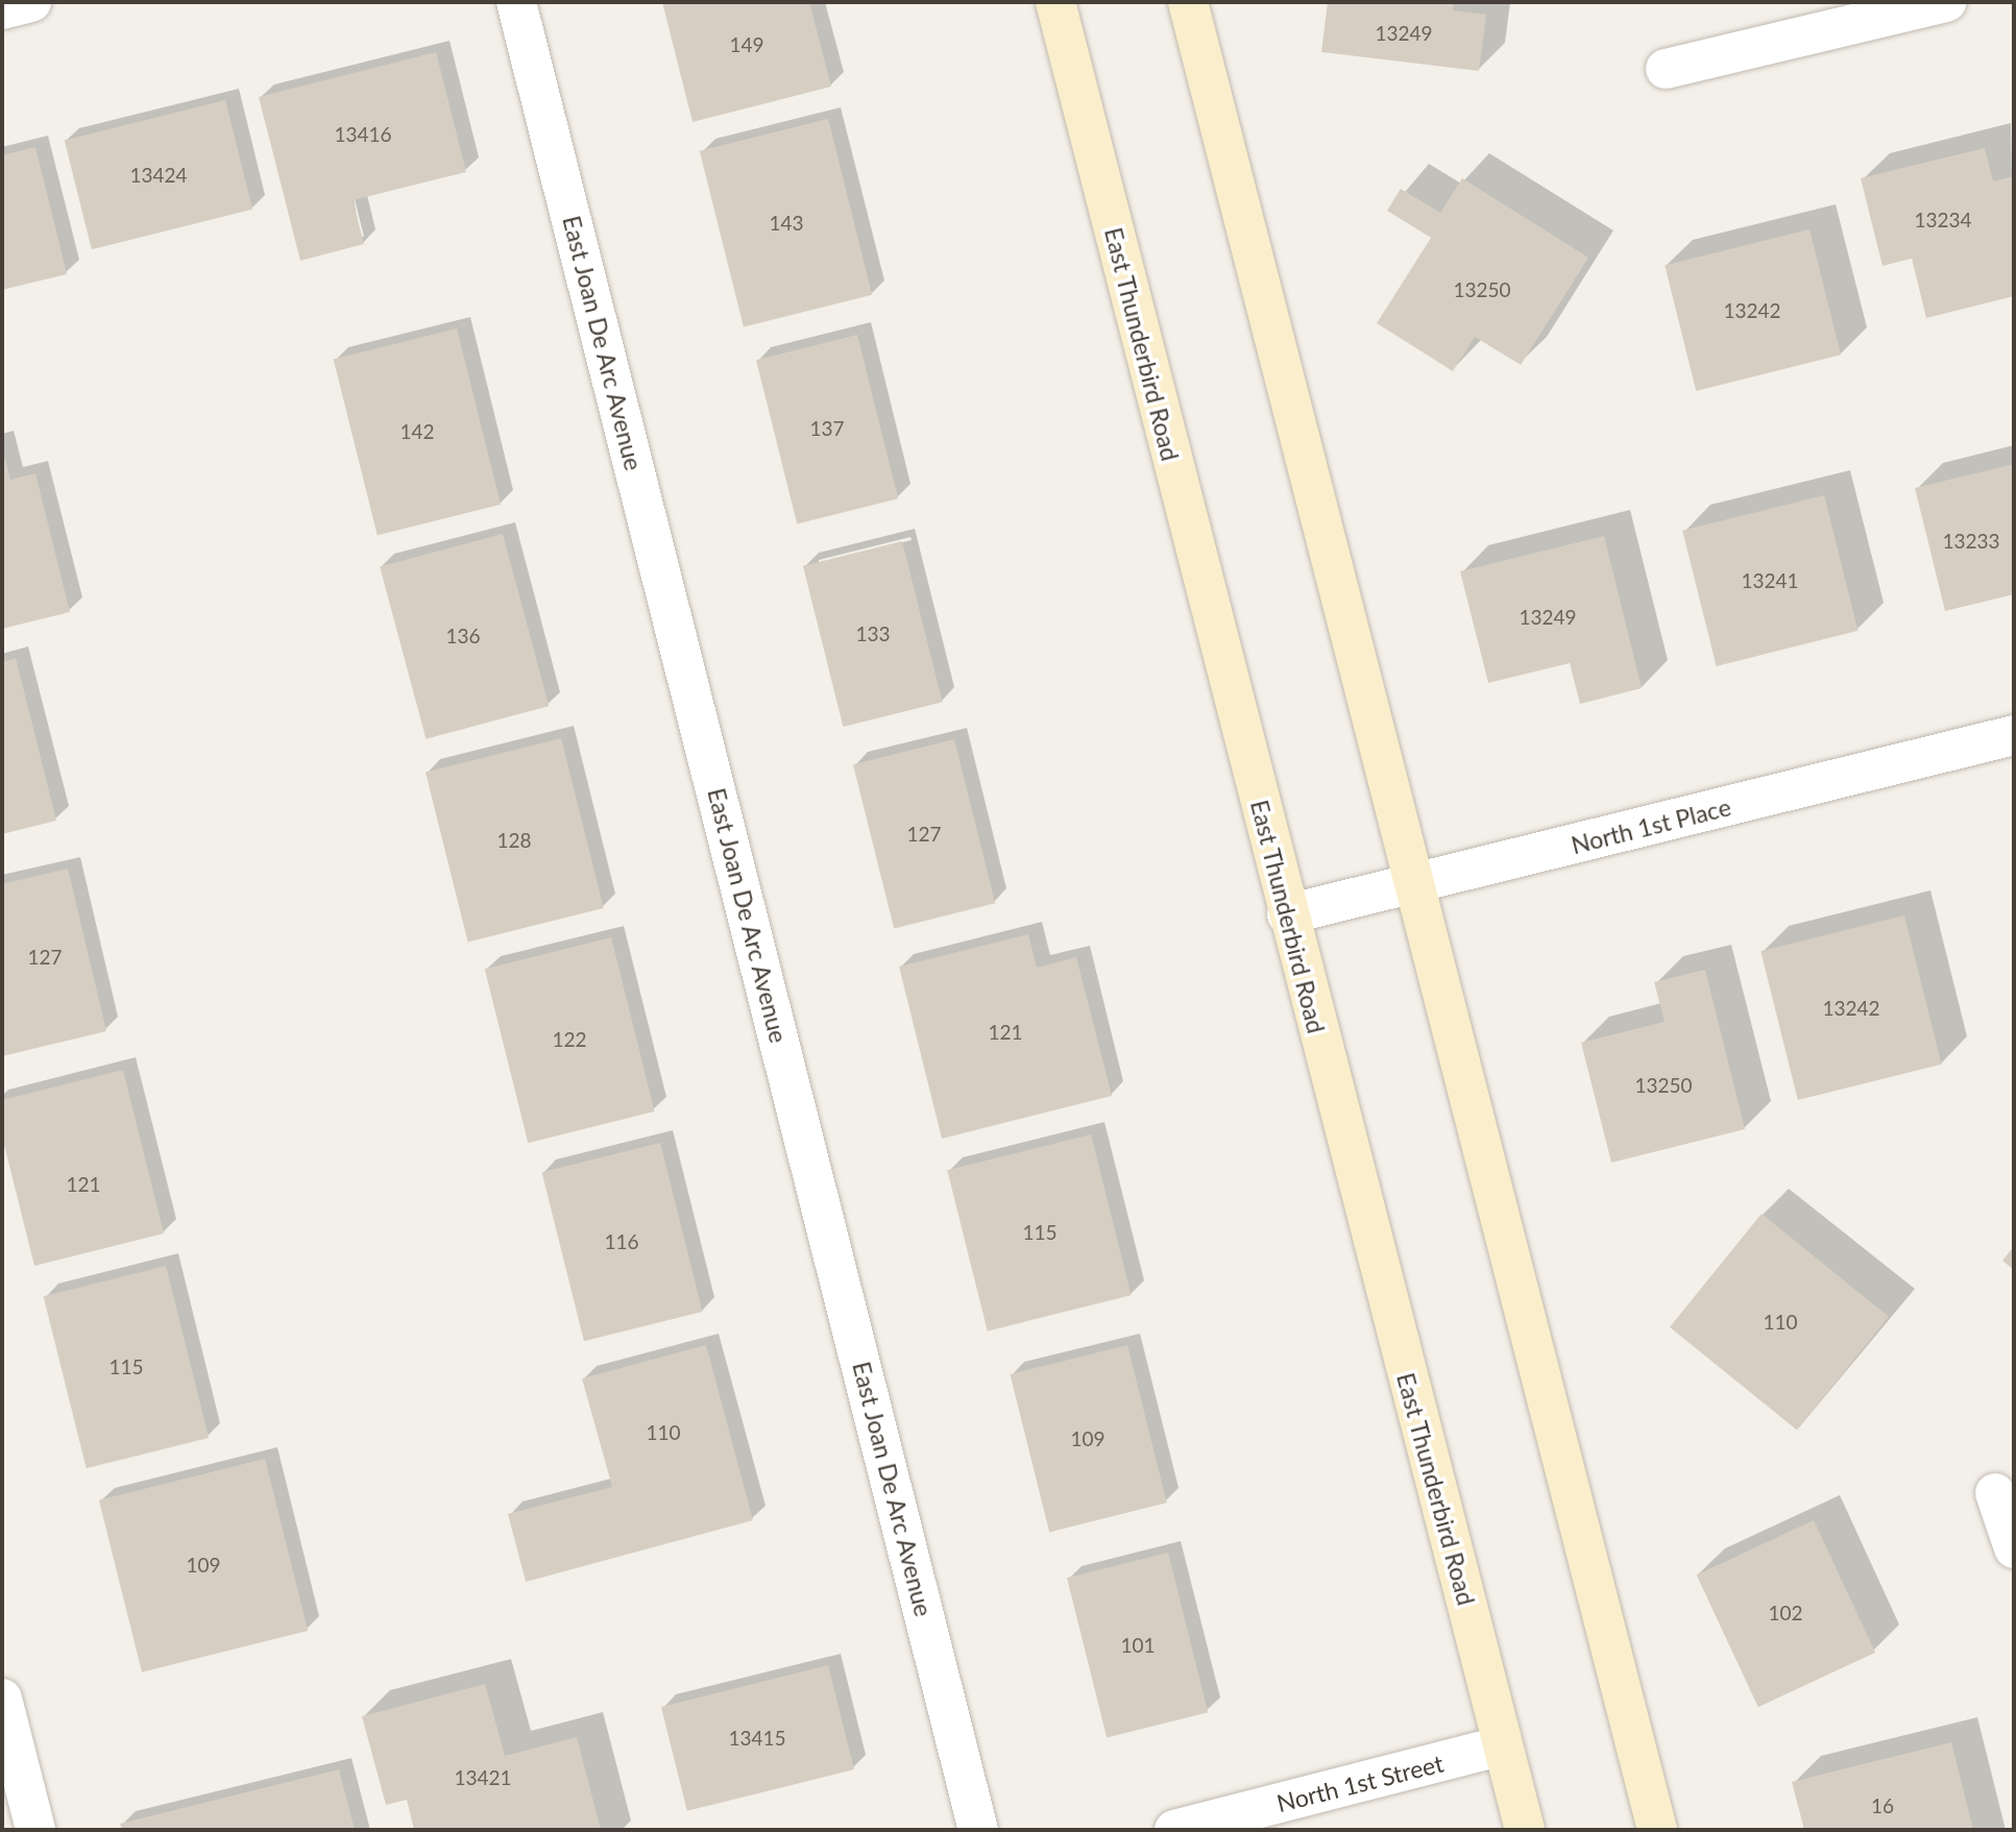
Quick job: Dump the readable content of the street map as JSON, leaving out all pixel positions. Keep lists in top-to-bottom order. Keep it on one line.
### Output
{"streets":{"main road":["East Thunderbird Road"],"street":["East Joan De Arc Avenue","North 1st Place","North 1st Street"]},"crossings":[["East Thunderbird Road","North 1st Place"],["East Thunderbird Road","North 1st Street"]],"house_numbers":["13249","149","13416","13424","13234","143","13250","13242","137","142","13233","13241","13249","133","136","127","128","127","13242","121","122","13250","121","115","116","110","115","110","109","109","102","101","13415","13421","16"]}
